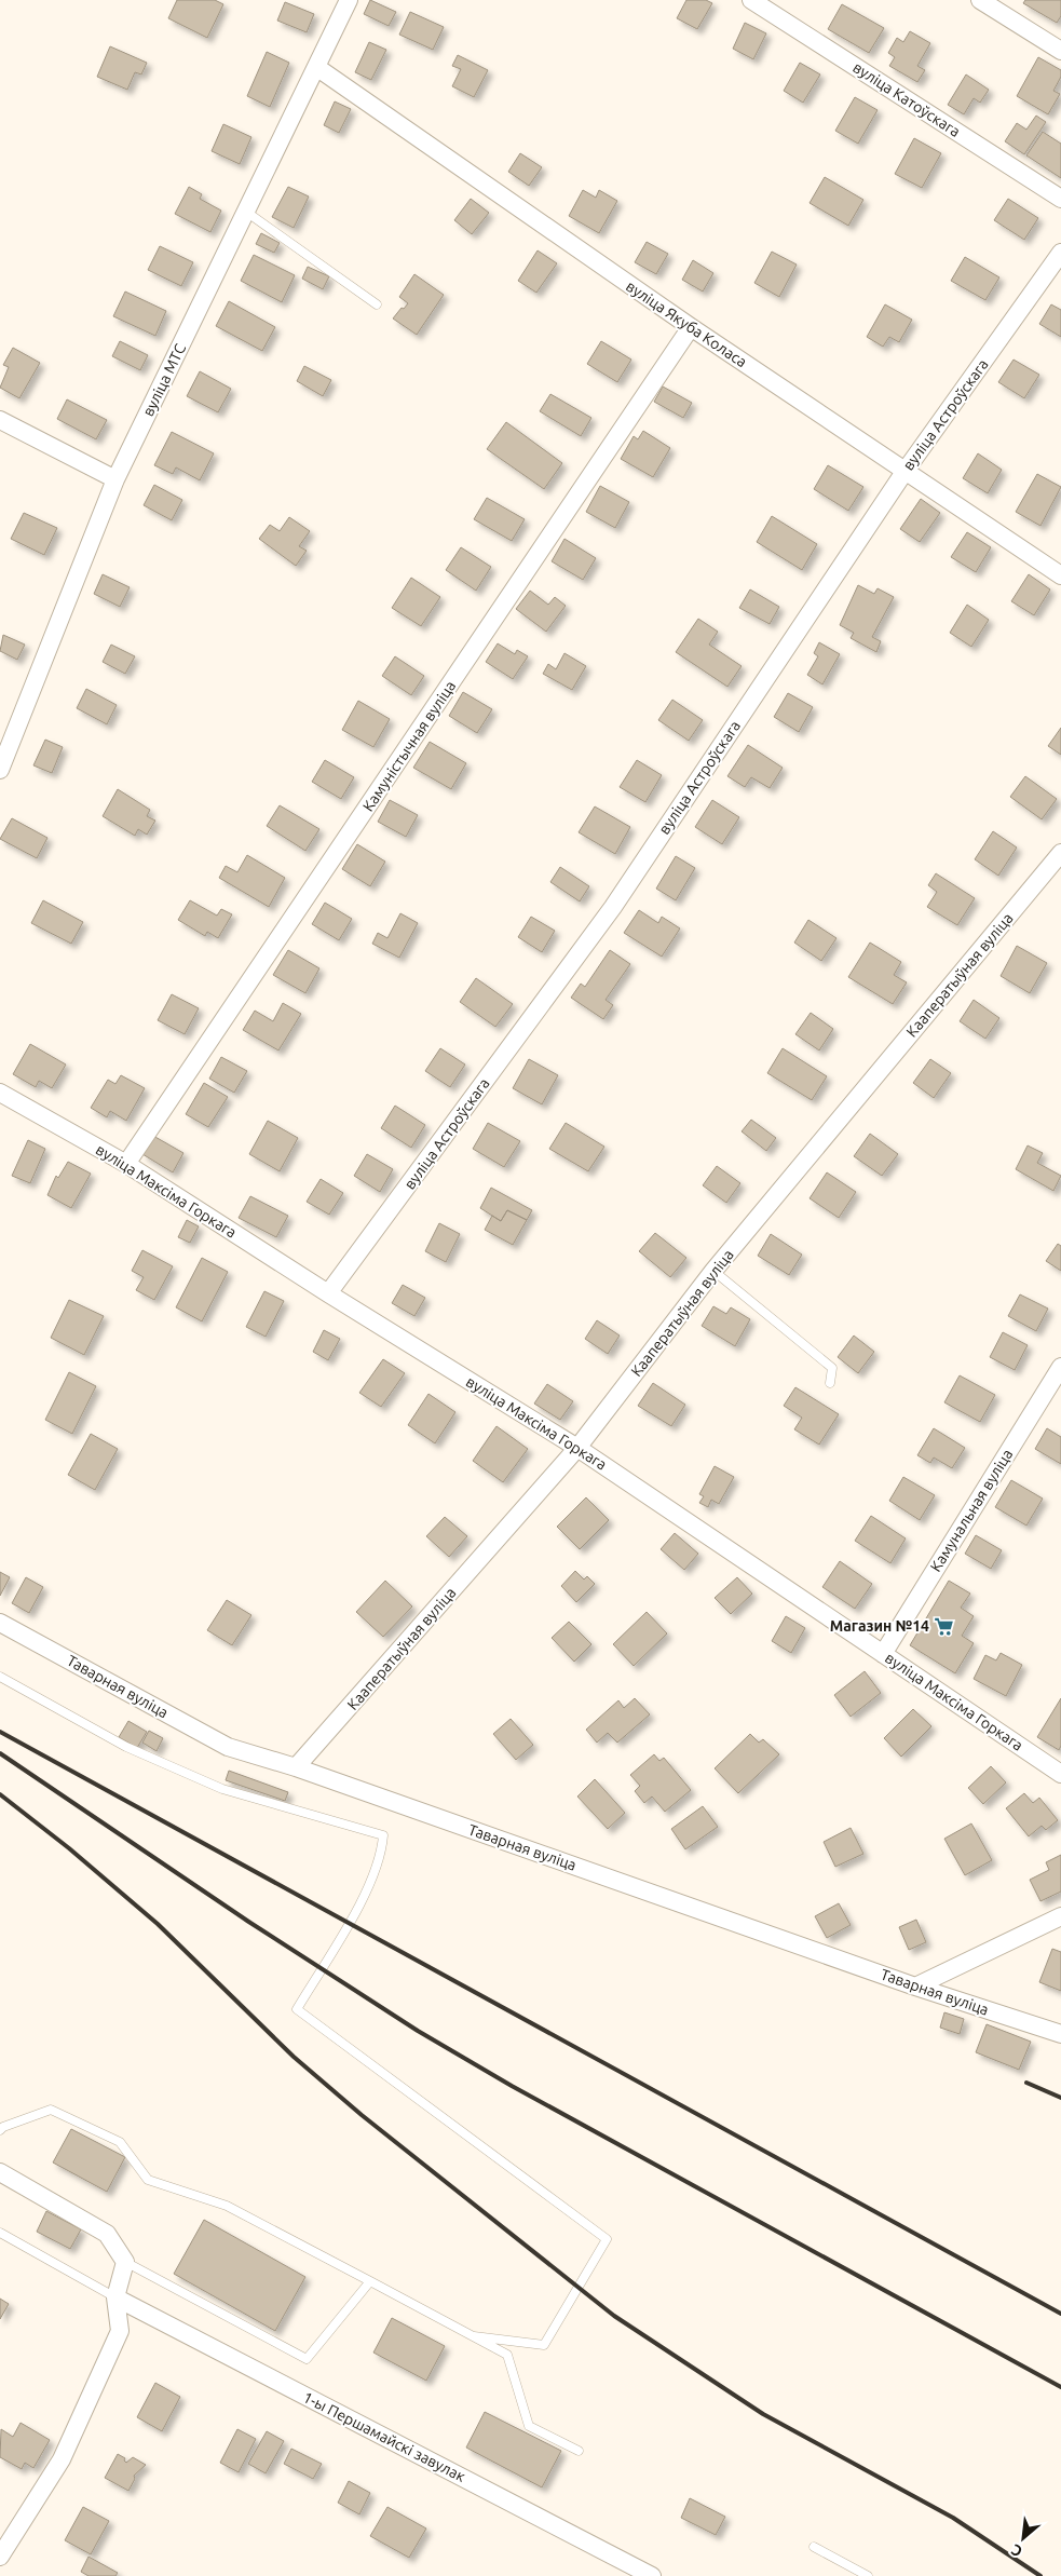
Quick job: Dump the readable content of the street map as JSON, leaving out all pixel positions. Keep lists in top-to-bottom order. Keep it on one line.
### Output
{"streets":{"street":["вуліца Катоўскага","вуліца Якуба Коласа","вуліца МТС","вуліца Астроўскага","Камуністычная вуліца","Кааператыўная вуліца","вуліца Максіма Горкага","Камунальная вуліца","Таварная вуліца","1-ы Першамайскі завулак"]},"crossings":[["вуліца Якуба Коласа","вуліца МТС"],["вуліца Якуба Коласа","вуліца Астроўскага"],["вуліца Якуба Коласа","Камуністычная вуліца"],["вуліца Астроўскага","вуліца Максіма Горкага"],["Камуністычная вуліца","вуліца Максіма Горкага"],["Кааператыўная вуліца","вуліца Максіма Горкага"],["Кааператыўная вуліца","Таварная вуліца"],["вуліца Максіма Горкага","Камунальная вуліца"]],"places":{"supermarket":["Магазин №14"]},"north":"bottom left"}
